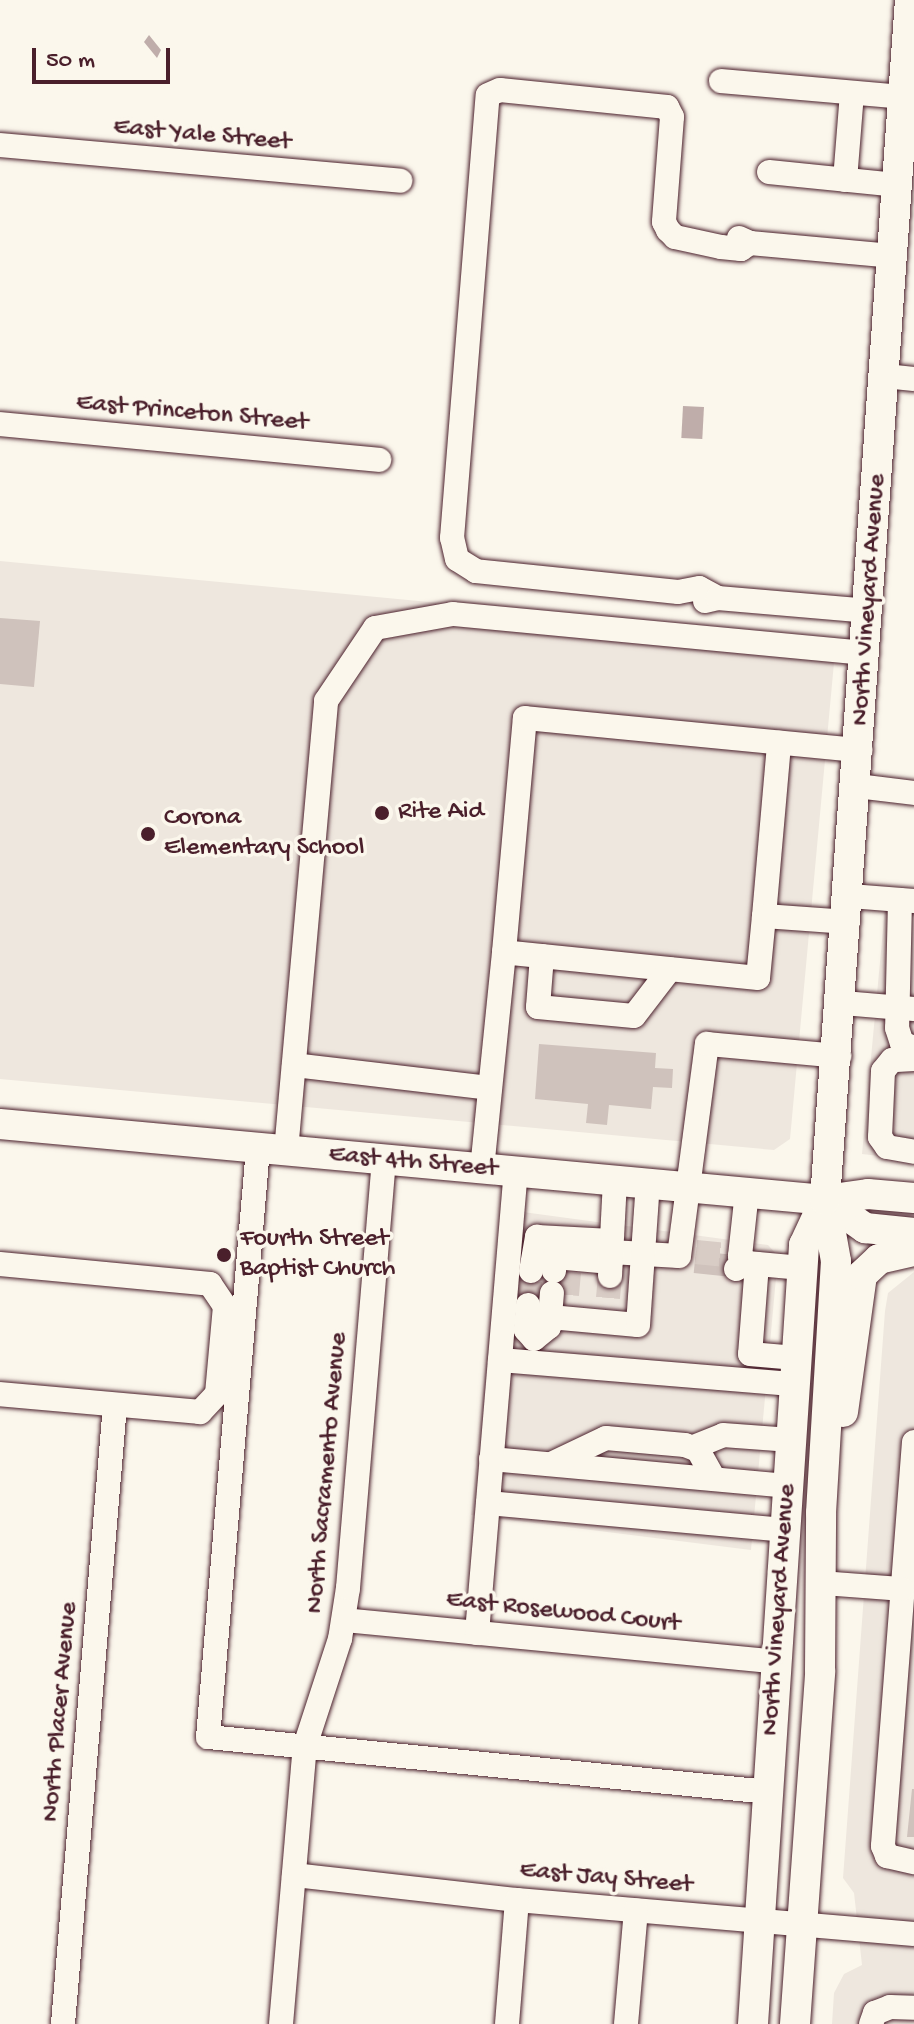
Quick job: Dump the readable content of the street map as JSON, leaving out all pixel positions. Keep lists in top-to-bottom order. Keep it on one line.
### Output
{"streets":{"main road":["North Vineyard Avenue","East 4th Street"],"street":["East Yale Street","East Princeton Street","North Sacramento Avenue","East Rosewood Court","North Placer Avenue","East Jay Street"]},"crossings":[["North Vineyard Avenue","East 4th Street"],["North Vineyard Avenue","East Rosewood Court"],["North Vineyard Avenue","East Jay Street"],["East 4th Street","North Sacramento Avenue"],["North Sacramento Avenue","East Rosewood Court"],["North Sacramento Avenue","East Jay Street"]],"places":["Rite Aid","Corona Elementary School","Fourth Street Baptist Church"],"scale_bar":"50 m"}
